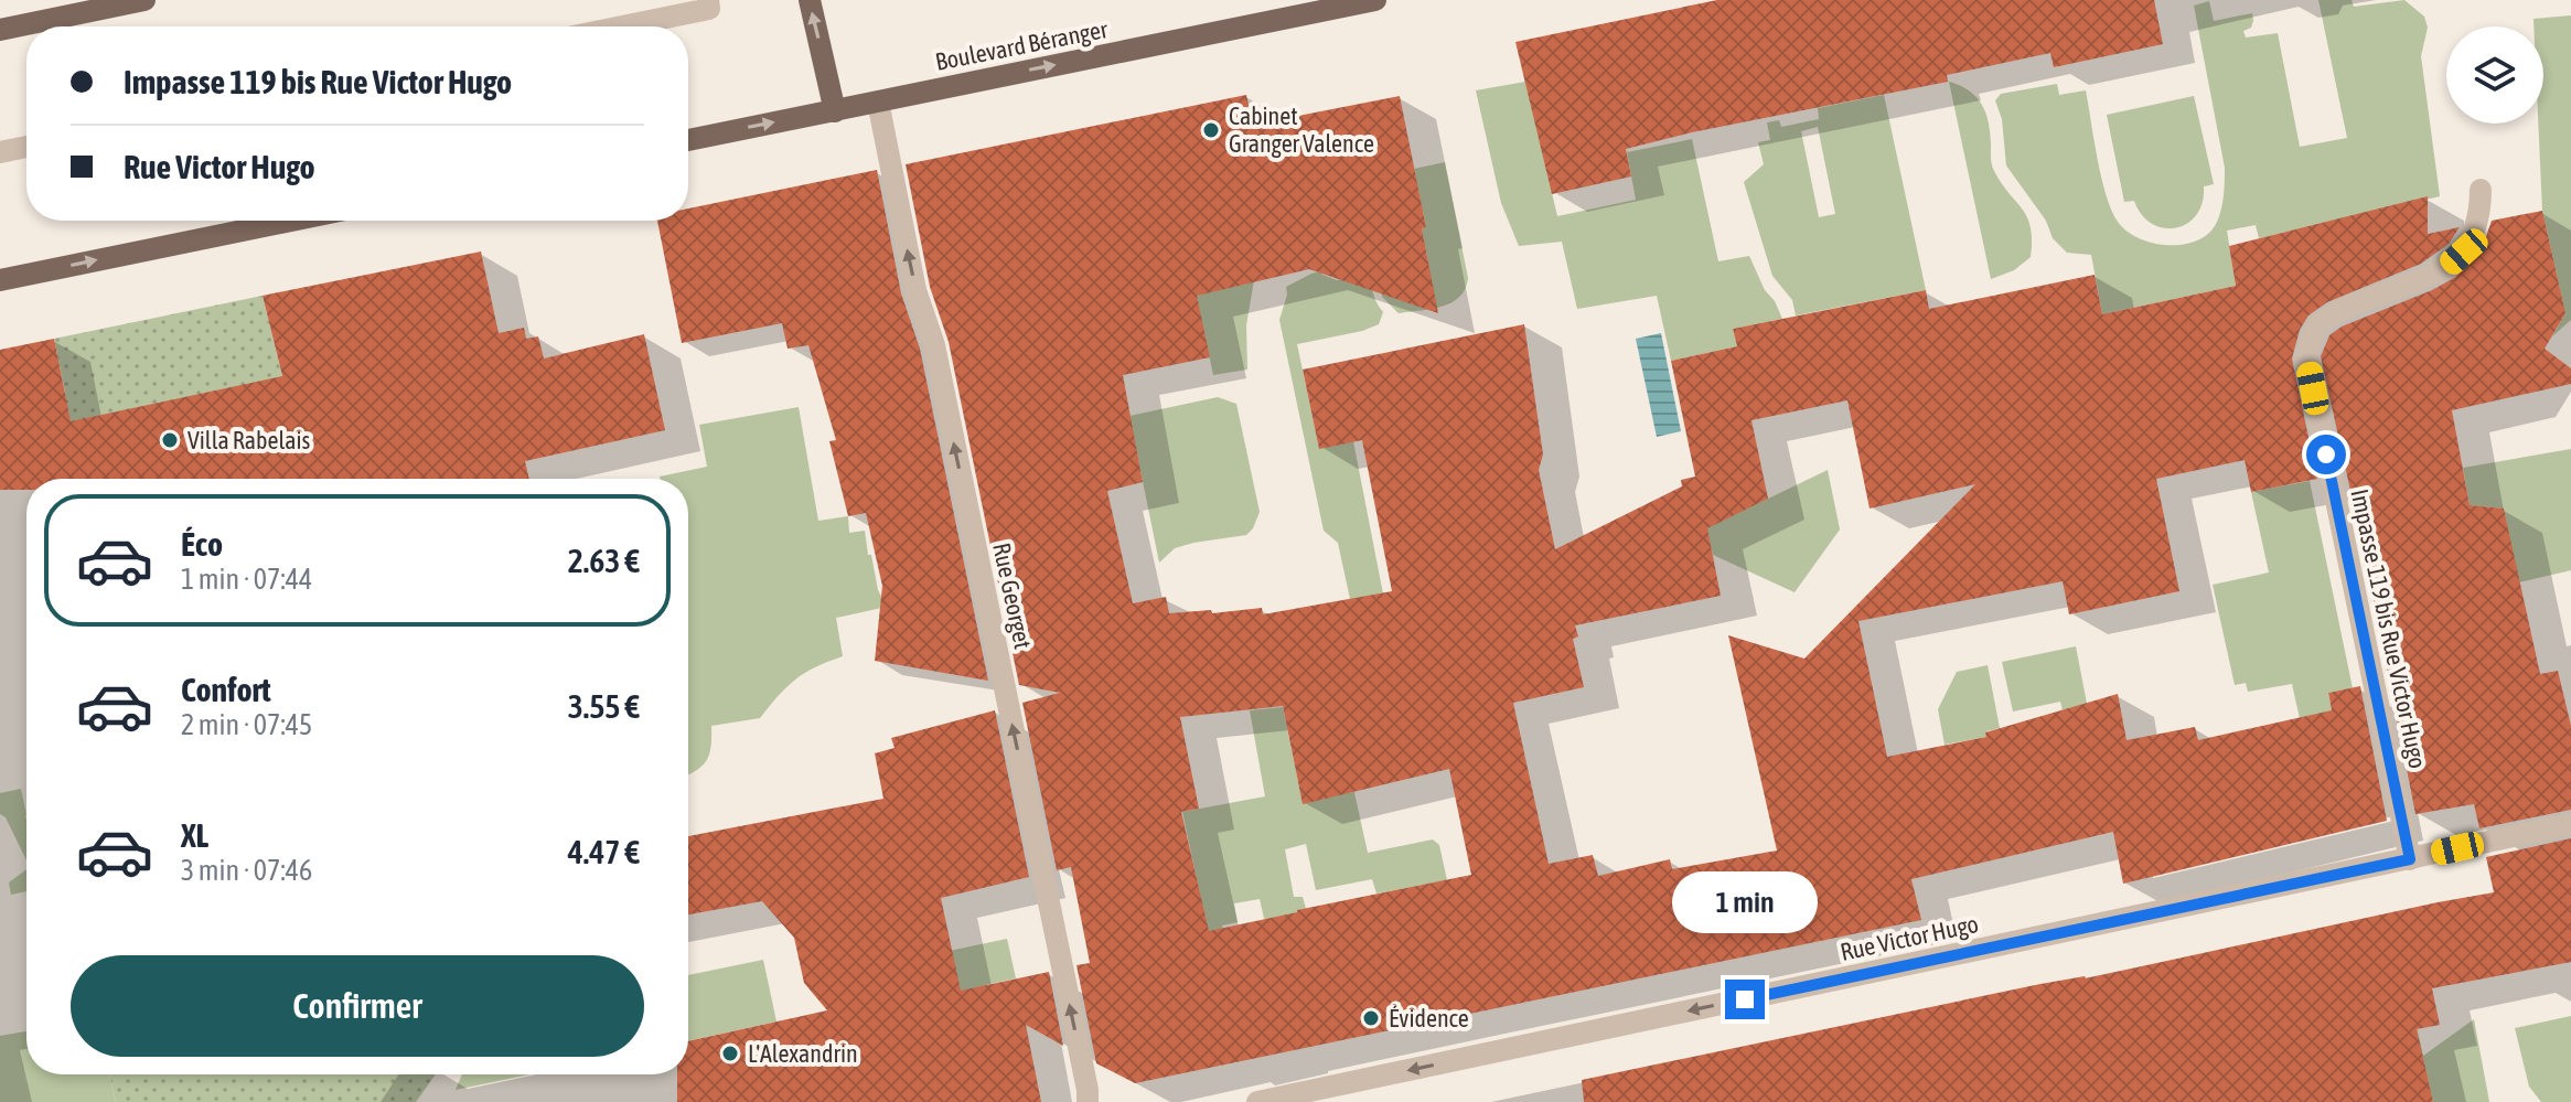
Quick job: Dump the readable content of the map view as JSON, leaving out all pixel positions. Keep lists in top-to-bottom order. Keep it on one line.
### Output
{"streets":{"main road":["Boulevard Béranger"],"street":["Rue Georget","Impasse 119 bis Rue Victor Hugo","Rue Victor Hugo"]},"crossings":[["Boulevard Béranger","Rue Georget"],["Impasse 119 bis Rue Victor Hugo","Rue Victor Hugo"]],"one_way":["Boulevard Béranger","Rue Georget","Rue Victor Hugo"],"places":["Cabinet Granger Valence","Villa Rabelais","Évidence","L'Alexandrin"],"page":{"banner":["Impasse 119 bis Rue Victor Hugo","Rue Victor Hugo"],"list":[{"name":"Éco","note":"1 min · 07:44","value":"2.63 €"},{"name":"Confort","note":"2 min · 07:45","value":"3.55 €"},{"name":"XL","note":"3 min · 07:46","value":"4.47 €"}],"bubble":"1 min","buttons":"Confirmer"}}
